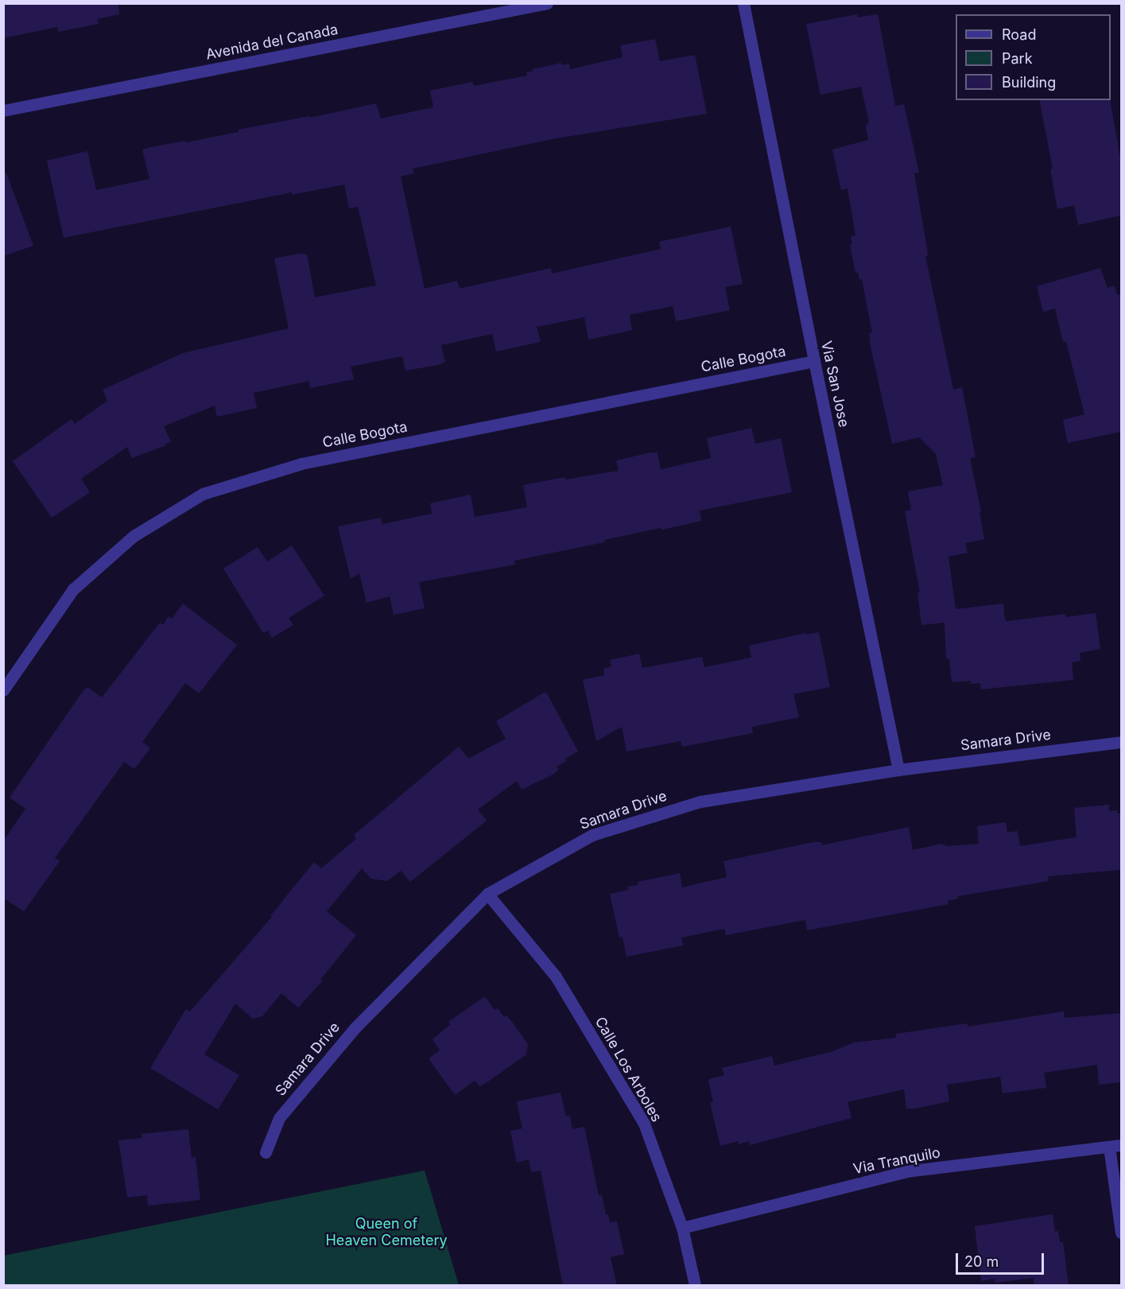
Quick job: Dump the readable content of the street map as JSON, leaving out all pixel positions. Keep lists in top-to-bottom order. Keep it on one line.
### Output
{"streets":{"street":["Avenida del Canada","Calle Bogota","Via San Jose","Samara Drive","Calle Los Arboles","Via Tranquilo"]},"crossings":[["Calle Bogota","Via San Jose"],["Via San Jose","Samara Drive"],["Samara Drive","Calle Los Arboles"],["Calle Los Arboles","Via Tranquilo"]],"parks":["Queen of Heaven Cemetery"],"legend":["Road","Park","Building"],"scale_bar":"20 m"}
